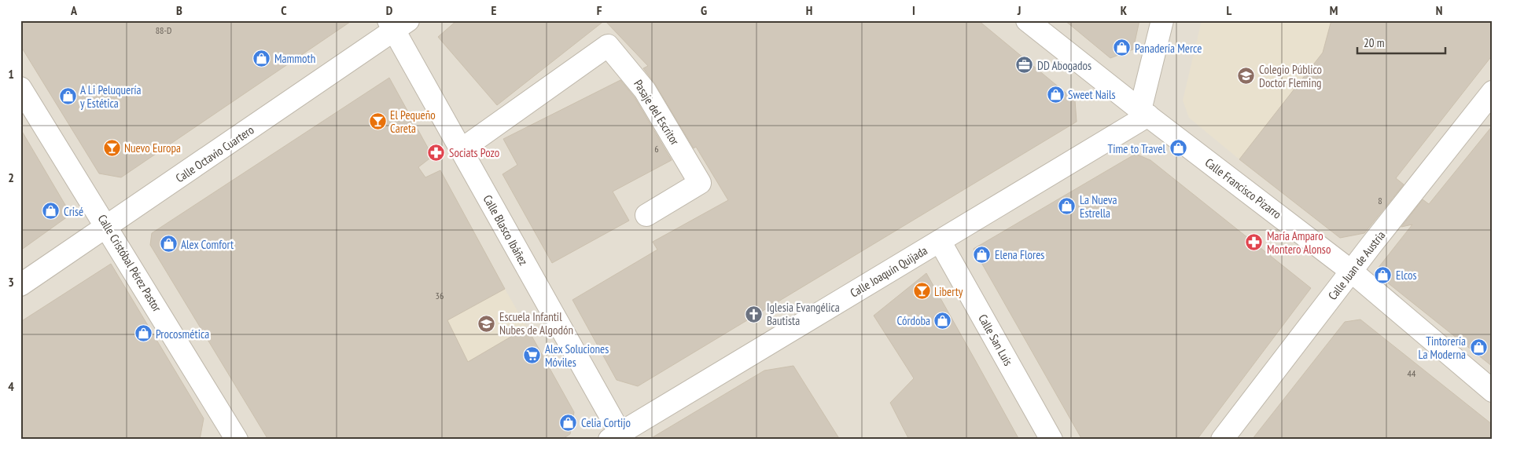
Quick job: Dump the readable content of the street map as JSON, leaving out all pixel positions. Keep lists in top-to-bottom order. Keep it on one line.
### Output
{"streets":{"street":["Pasaje del Escritor","Calle Octavio Cuartero","Calle Francisco Pizarro","Calle Blasco Ibáñez","Calle Cristóbal Pérez Pastor","Calle Juan de Austria","Calle Joaquín Quijada","Calle San Luis"]},"crossings":[["Pasaje del Escritor","Calle Blasco Ibáñez"],["Calle Octavio Cuartero","Calle Blasco Ibáñez"],["Calle Octavio Cuartero","Calle Cristóbal Pérez Pastor"],["Calle Francisco Pizarro","Calle Juan de Austria"],["Calle Francisco Pizarro","Calle Joaquín Quijada"],["Calle Blasco Ibáñez","Calle Joaquín Quijada"],["Calle Joaquín Quijada","Calle San Luis"]],"places":{"shop":["Panadería Merce","Mammoth","Sweet Nails","A Li Peluquería y Estética","Time to Travel","La Nueva Estrella","Crisé","Alex Comfort","Elena Flores","Elcos","Córdoba","Procosmética","Tintorería La Moderna","Celia Cortijo"],"office":["DD Abogados"],"school or university":["Colegio Público Doctor Fleming","Escuela Infantil Nubes de Algodón"],"bar":["El Pequeño Careta","Nuevo Europa","Liberty"],"pharmacy":["Sociats Pozo","María Amparo Montero Alonso"],"church":["Iglesia Evangélica Bautista"],"supermarket":["Alex Soluciones Móviles"]},"house_numbers":["88-D","6","8","36","44"],"scale_bar":"20 m","grid":{"columns":["A","B","C","D","E","F","G","H","I","J","K","L","M","N"],"rows":["1","2","3","4"]}}
